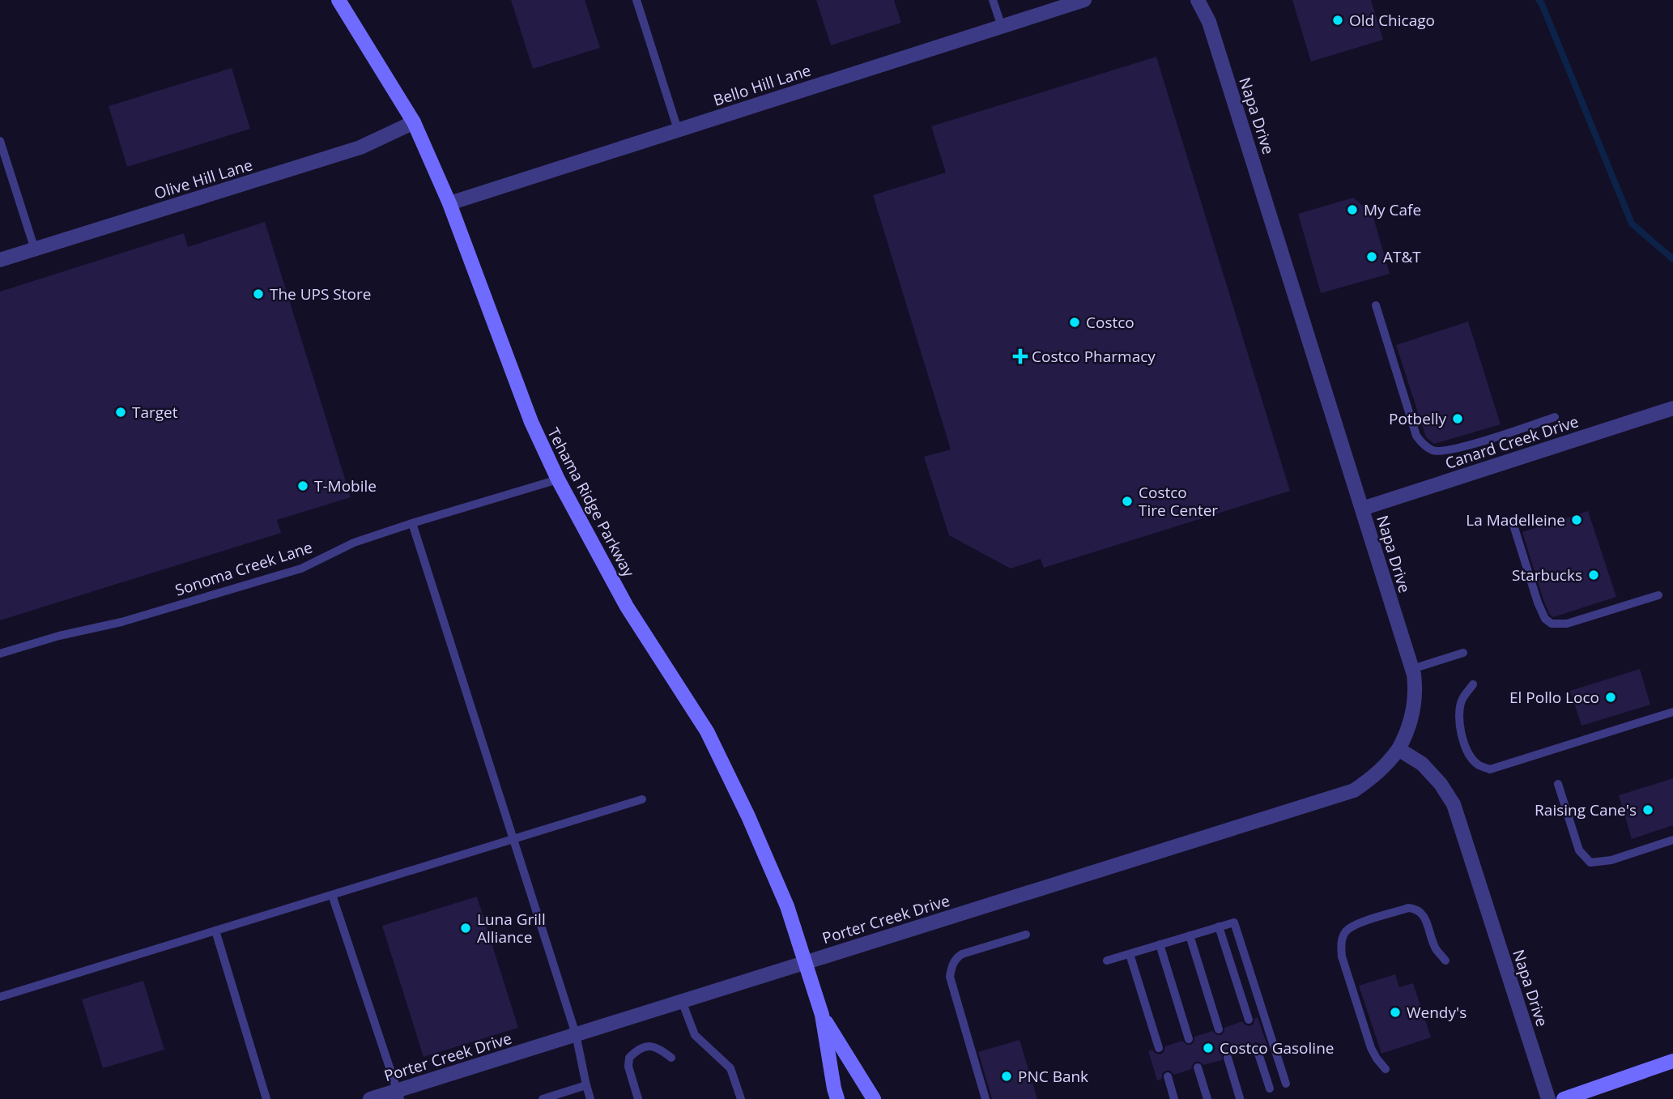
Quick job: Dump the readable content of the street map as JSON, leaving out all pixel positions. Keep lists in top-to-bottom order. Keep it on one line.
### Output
{"streets":{"street":["Bello Hill Lane","Napa Drive","Olive Hill Lane","Canard Creek Drive","Tehama Ridge Parkway","Porter Creek Drive"],"lane":["Sonoma Creek Lane"]},"crossings":[["Bello Hill Lane","Tehama Ridge Parkway"],["Napa Drive","Canard Creek Drive"],["Napa Drive","Porter Creek Drive"],["Olive Hill Lane","Tehama Ridge Parkway"],["Tehama Ridge Parkway","Sonoma Creek Lane"],["Tehama Ridge Parkway","Porter Creek Drive"]],"places":{"other":["Old Chicago","My Cafe","AT&T","The UPS Store","Costco","Target","Potbelly","T-Mobile","Costco Tire Center","La Madelleine","Starbucks","El Pollo Loco","Raising Cane's","Luna Grill Alliance","Wendy's","Costco Gasoline","PNC Bank"],"health":["Costco Pharmacy"]}}
